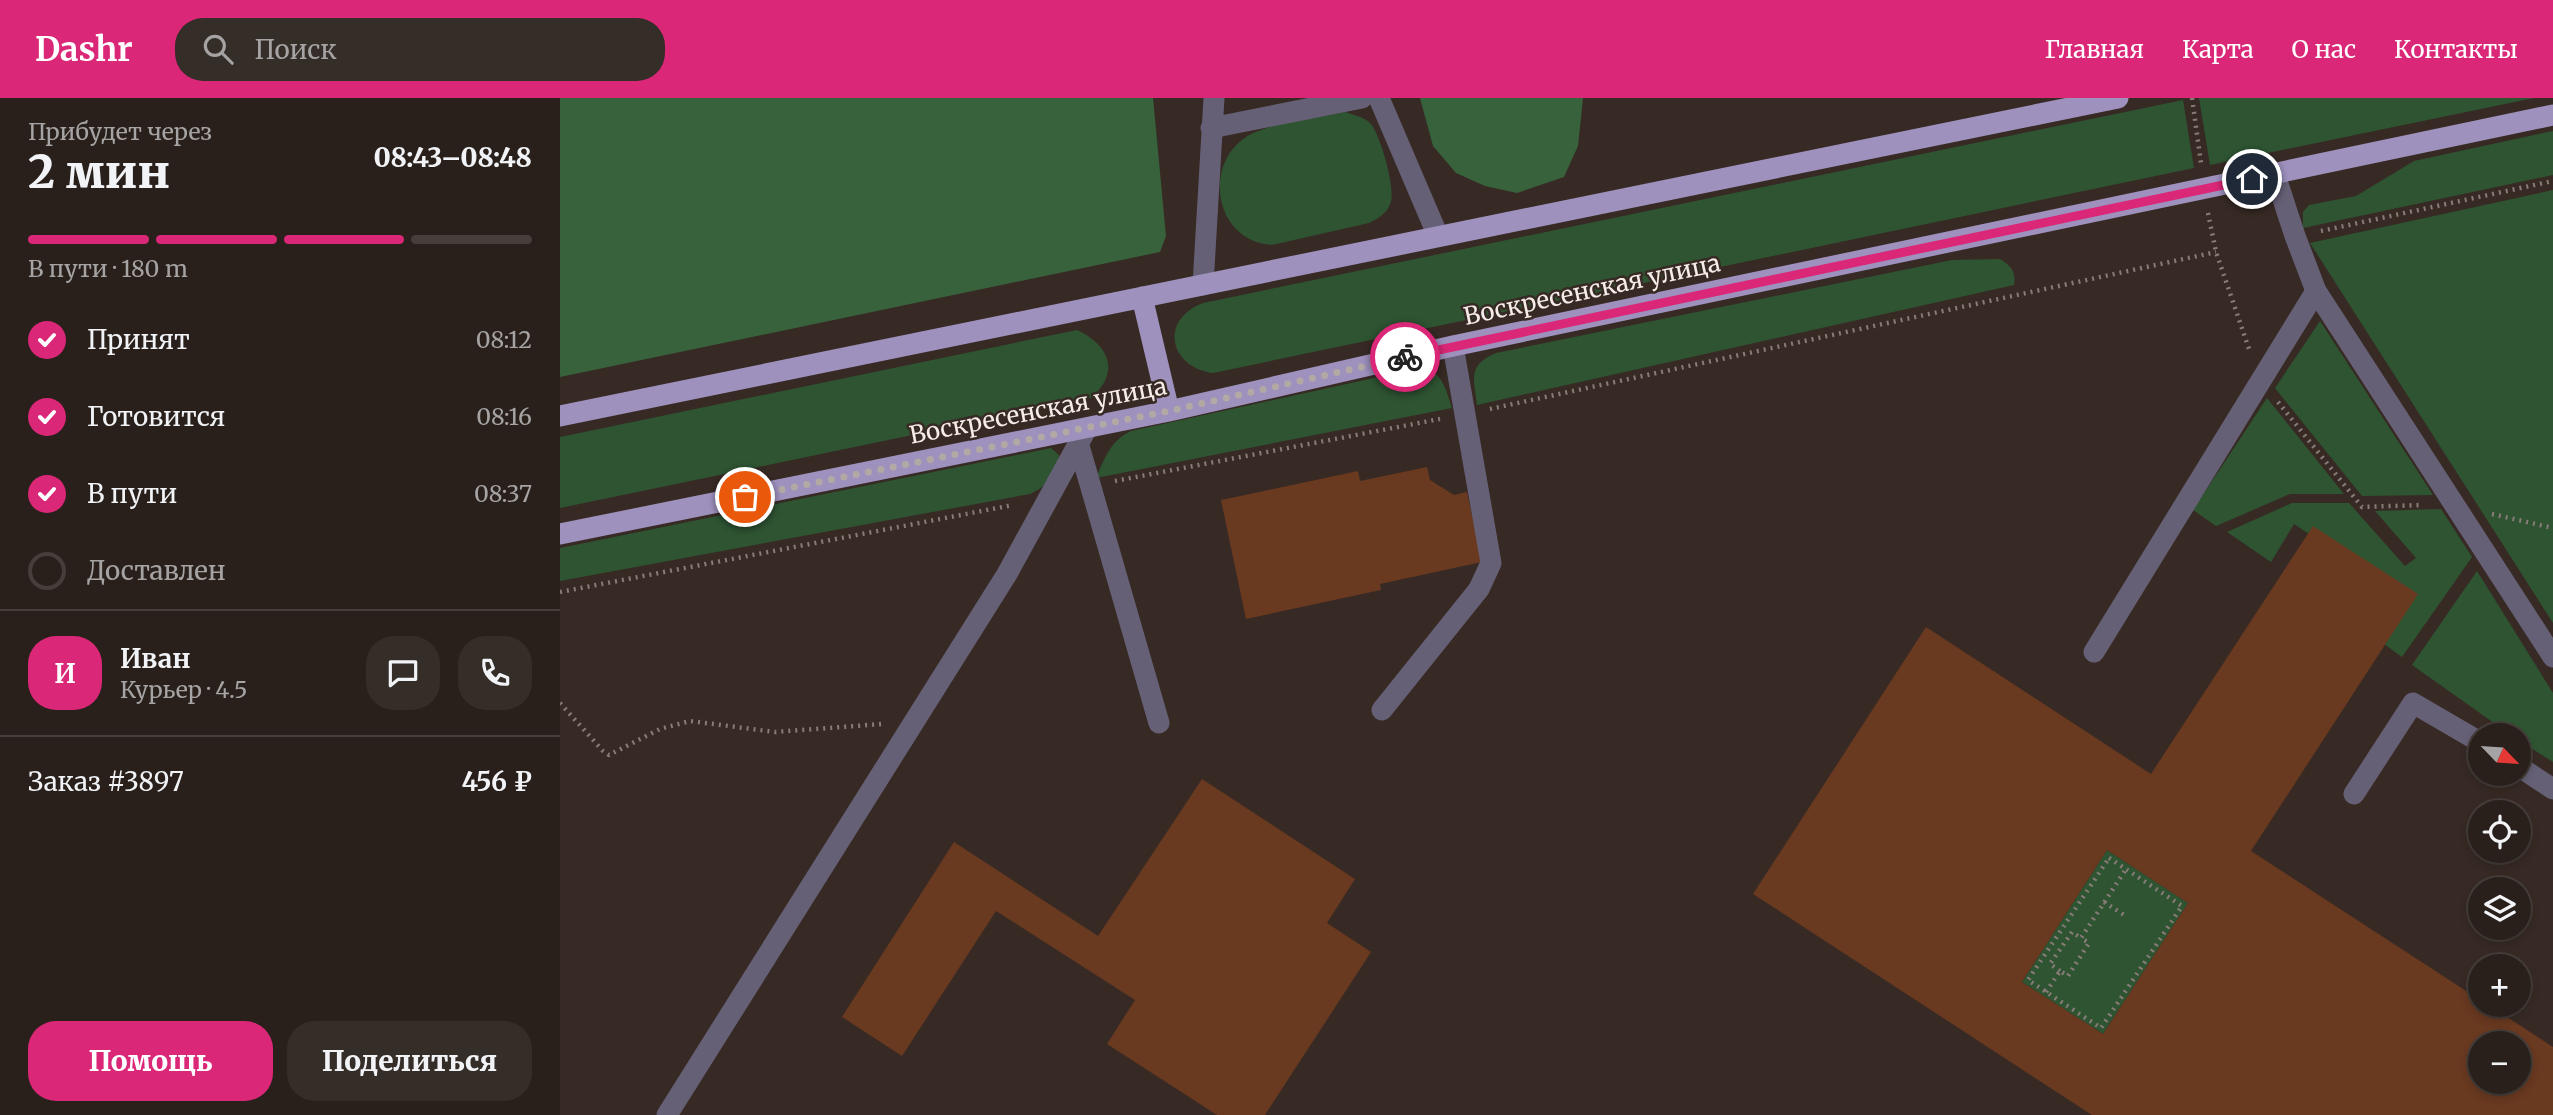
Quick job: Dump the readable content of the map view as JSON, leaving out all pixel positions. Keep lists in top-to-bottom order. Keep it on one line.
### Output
{"streets":{"main road":["Воскресенская улица"]},"north":"bottom right","page":{"header":"Dashr","search":"Поиск","nav":["Главная","Карта","О нас","Контакты"],"heading":["2 мин","Прибудет через","08:43–08:48"],"panel":["Иван","Курьер · 4.5","Заказ #3897","456 ₽"],"bar":"В пути · 180 m","list":[["Принят","08:12"],["Готовится","08:16"],["В пути","08:37"],"Доставлен"],"round":"И","map_buttons":["+","−"],"buttons":["Помощь","Поделиться"]}}
